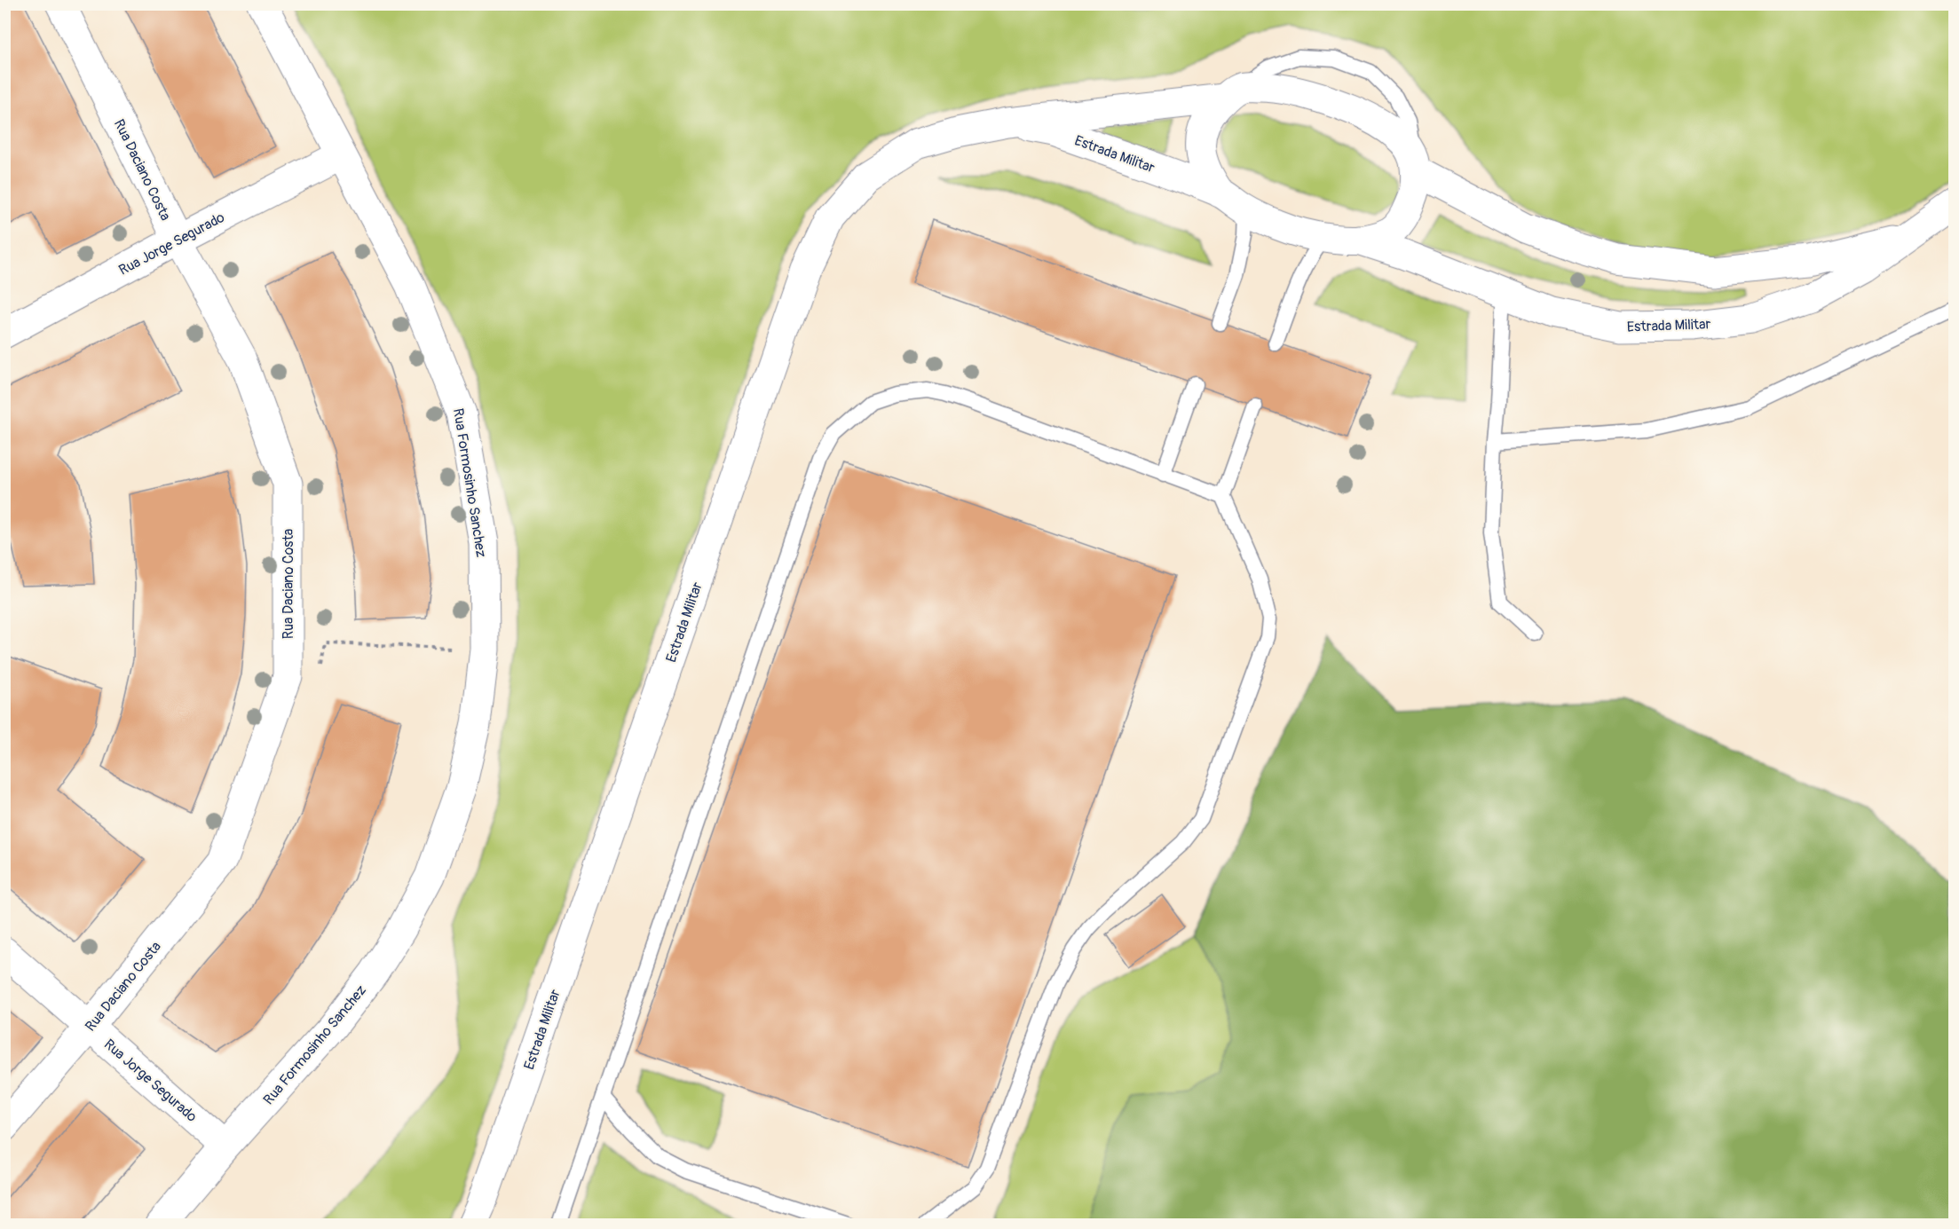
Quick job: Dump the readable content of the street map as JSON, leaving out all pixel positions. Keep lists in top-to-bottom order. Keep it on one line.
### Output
{"streets":{"street":["Estrada Militar","Rua Daciano Costa","Rua Jorge Segurado","Rua Formosinho Sanchez"]},"crossings":[["Rua Daciano Costa","Rua Jorge Segurado"],["Rua Jorge Segurado","Rua Formosinho Sanchez"]]}
